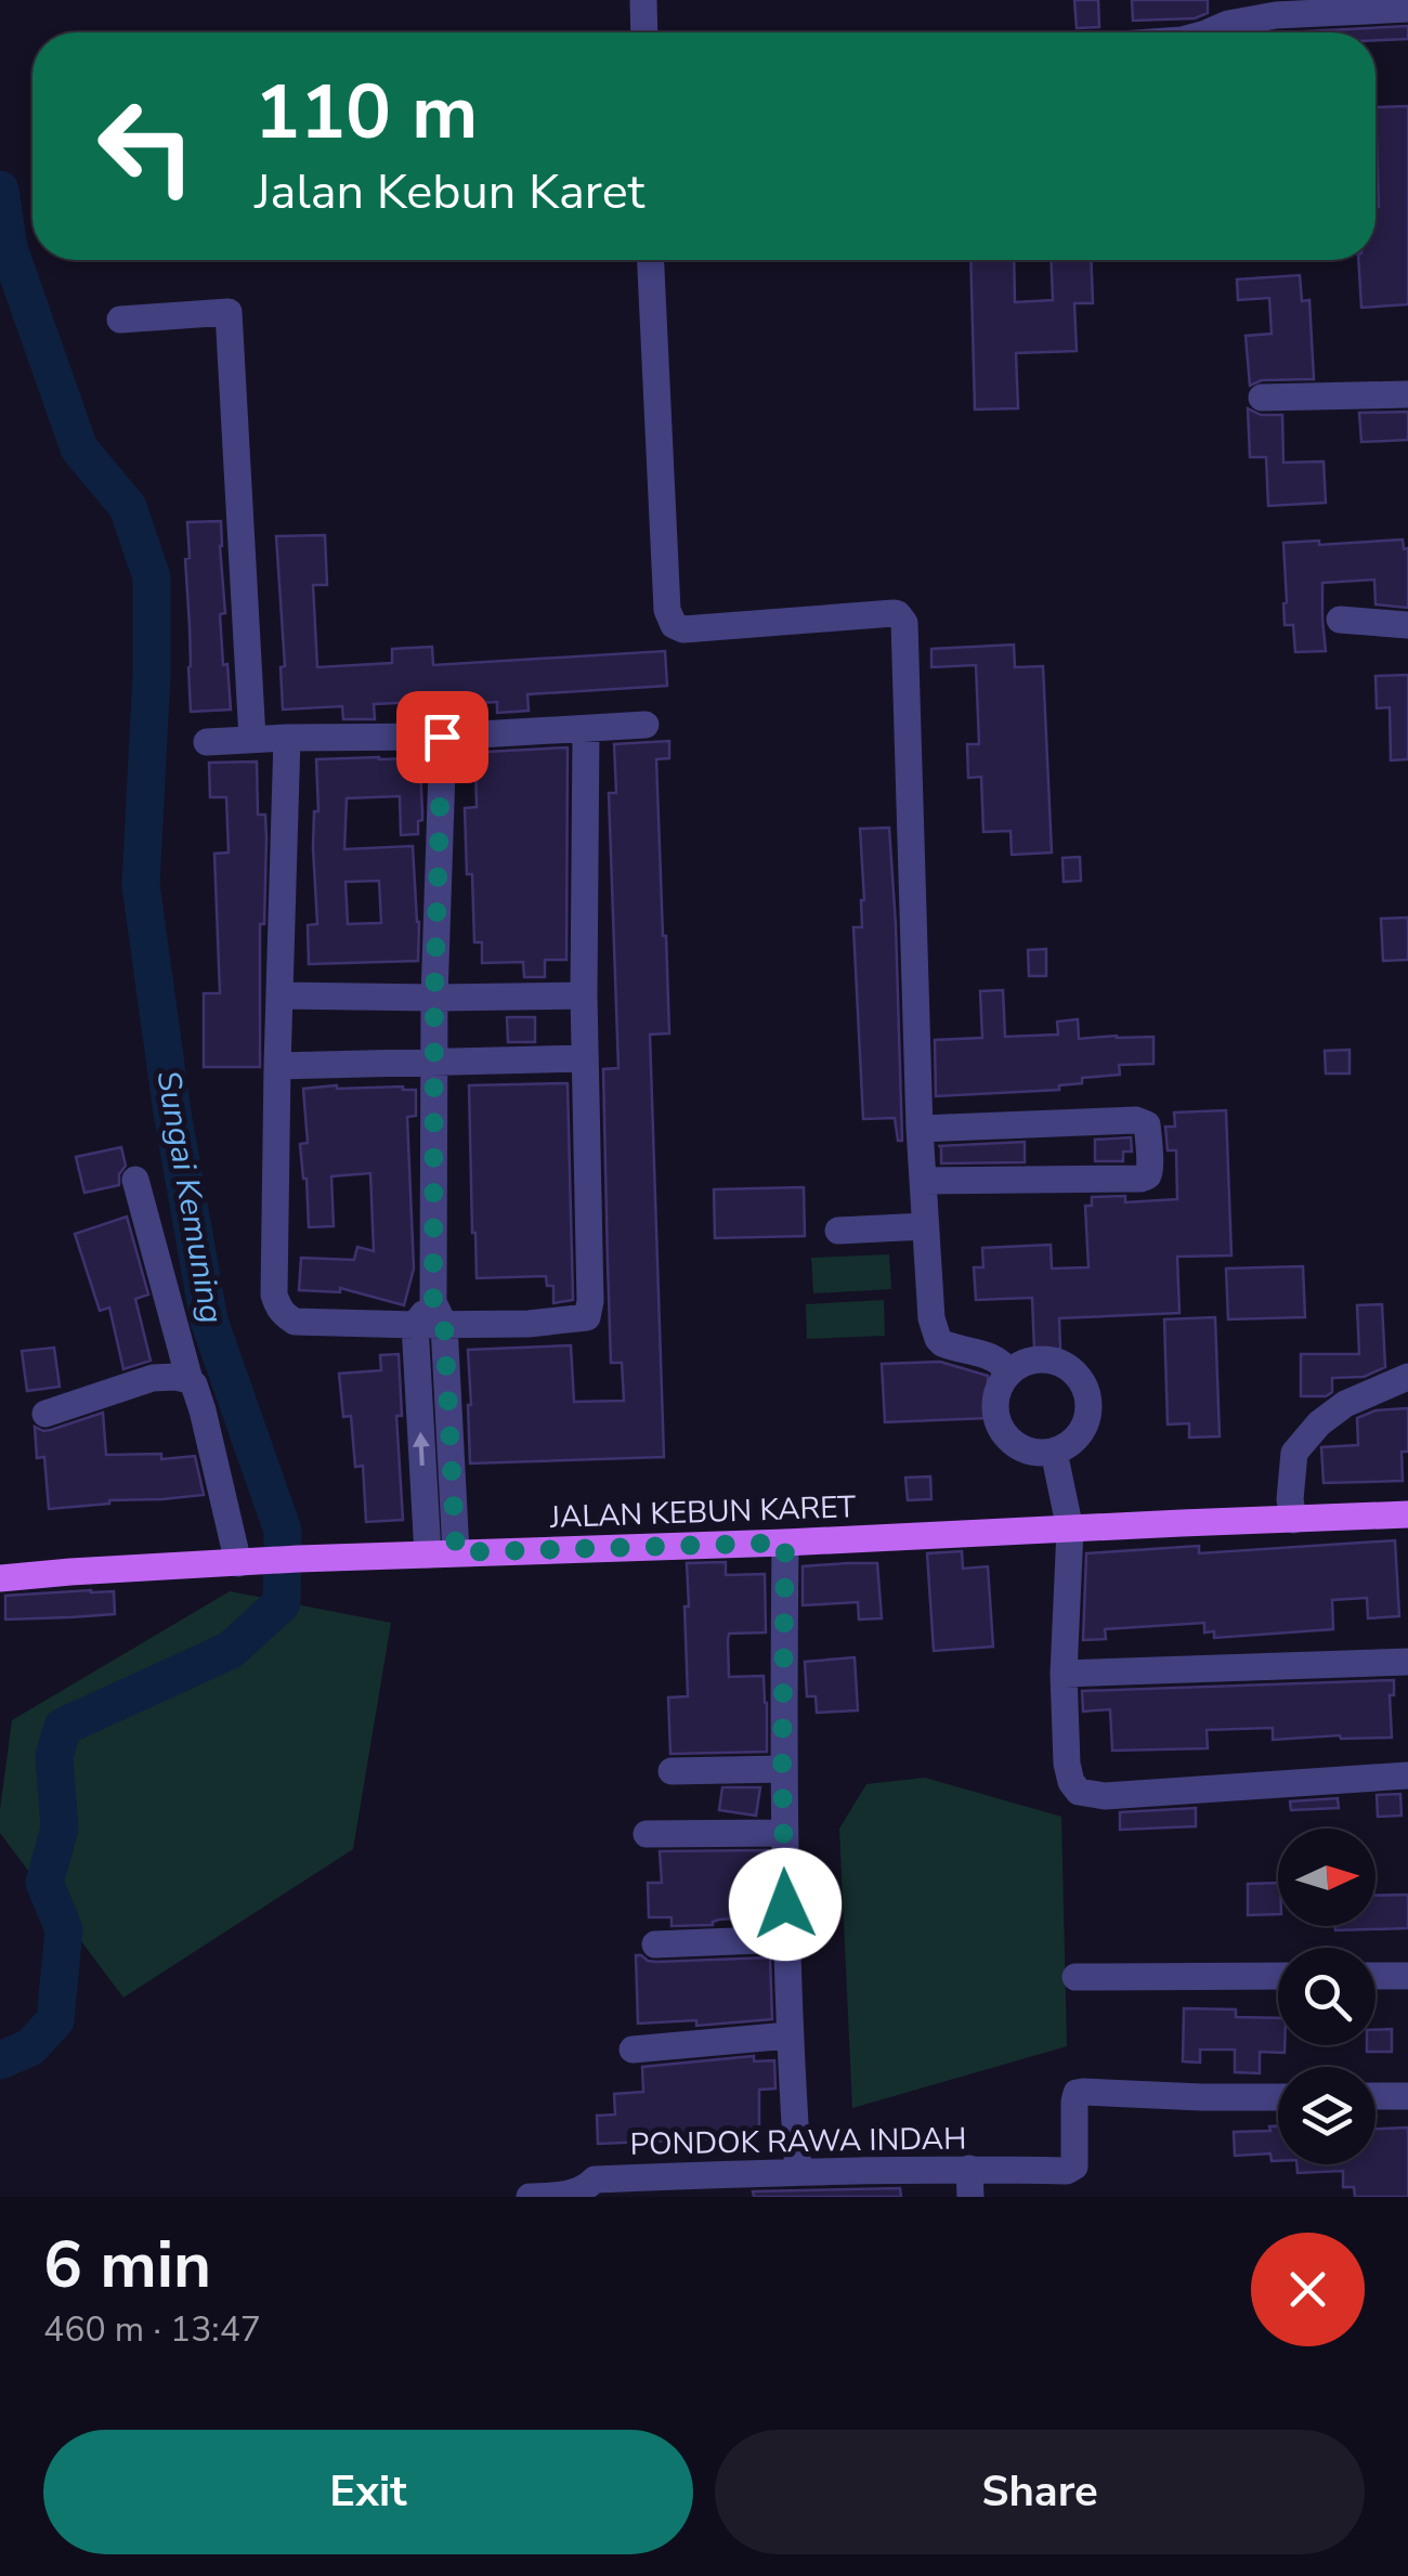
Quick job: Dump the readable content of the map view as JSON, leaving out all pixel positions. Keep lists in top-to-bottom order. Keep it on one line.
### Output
{"streets":{"main road":["JALAN KEBUN KARET"],"street":["PONDOK RAWA INDAH"]},"water":["Sungai Kemuning"],"north":"right","page":{"turn":["110 m","Jalan Kebun Karet"],"heading":["6 min","460 m · 13:47"],"buttons":["Exit","Share"]}}
